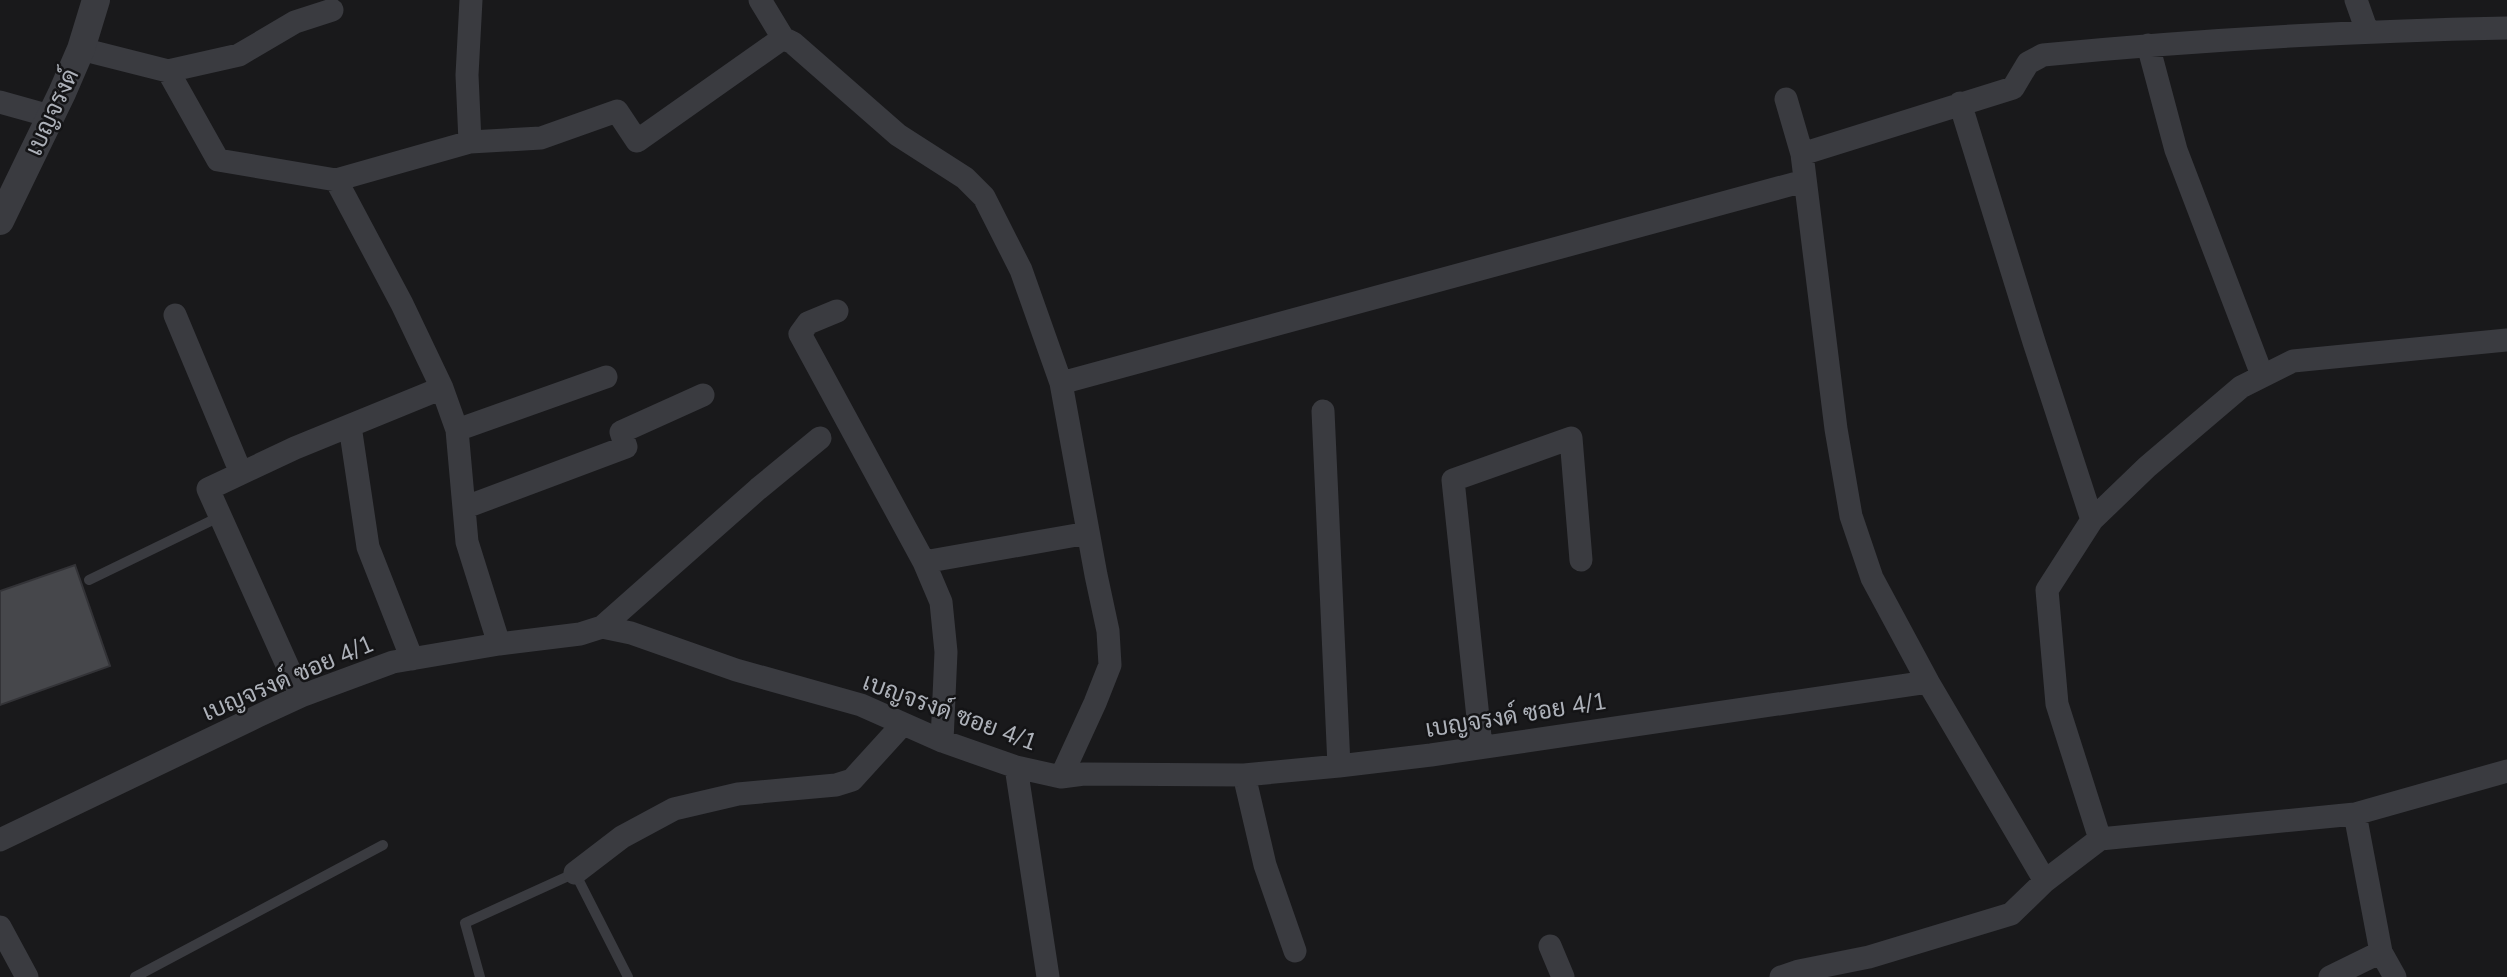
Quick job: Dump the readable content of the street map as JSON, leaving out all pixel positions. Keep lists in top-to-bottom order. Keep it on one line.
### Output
{"streets":{"street":["เบญจรงด์","เบญจรงด์ ซอย 4/1"]}}
